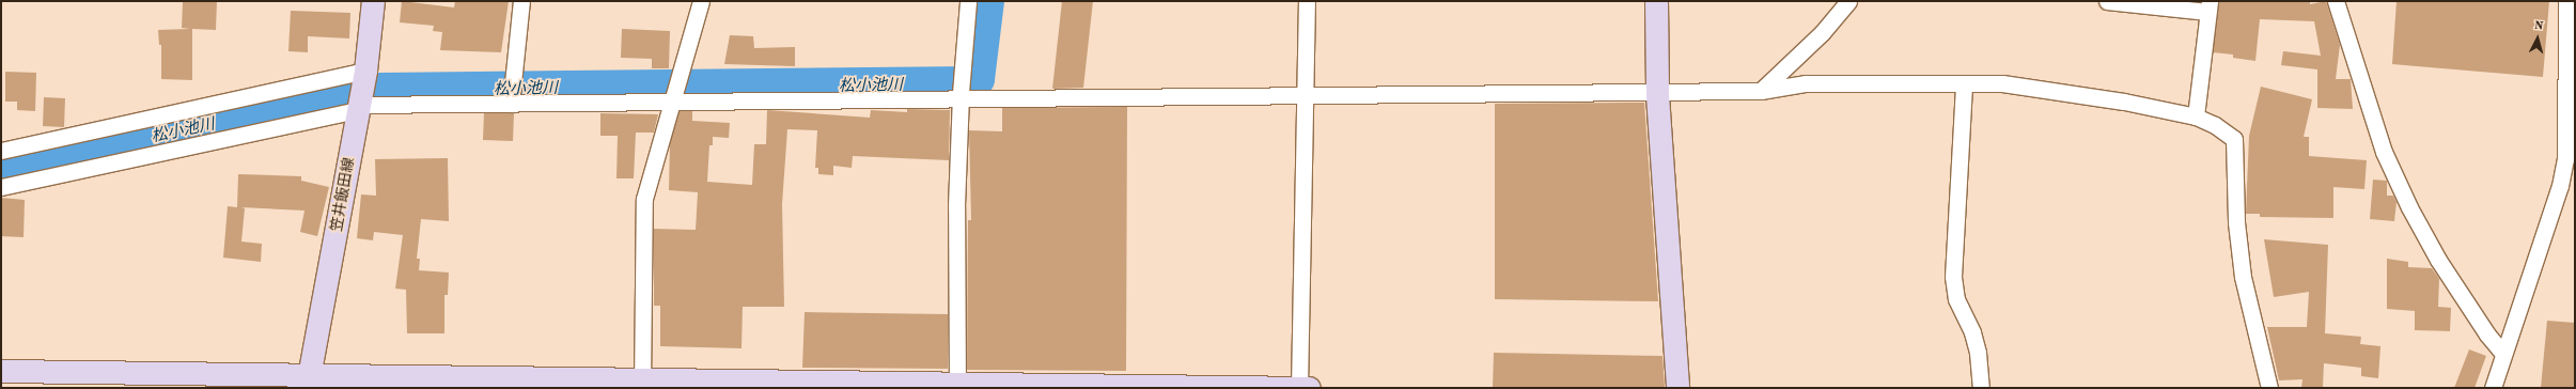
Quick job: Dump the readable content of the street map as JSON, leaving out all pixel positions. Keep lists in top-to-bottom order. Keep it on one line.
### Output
{"streets":{"street":["笠井飯田線"]},"water":["松小池川"],"north":"top"}
